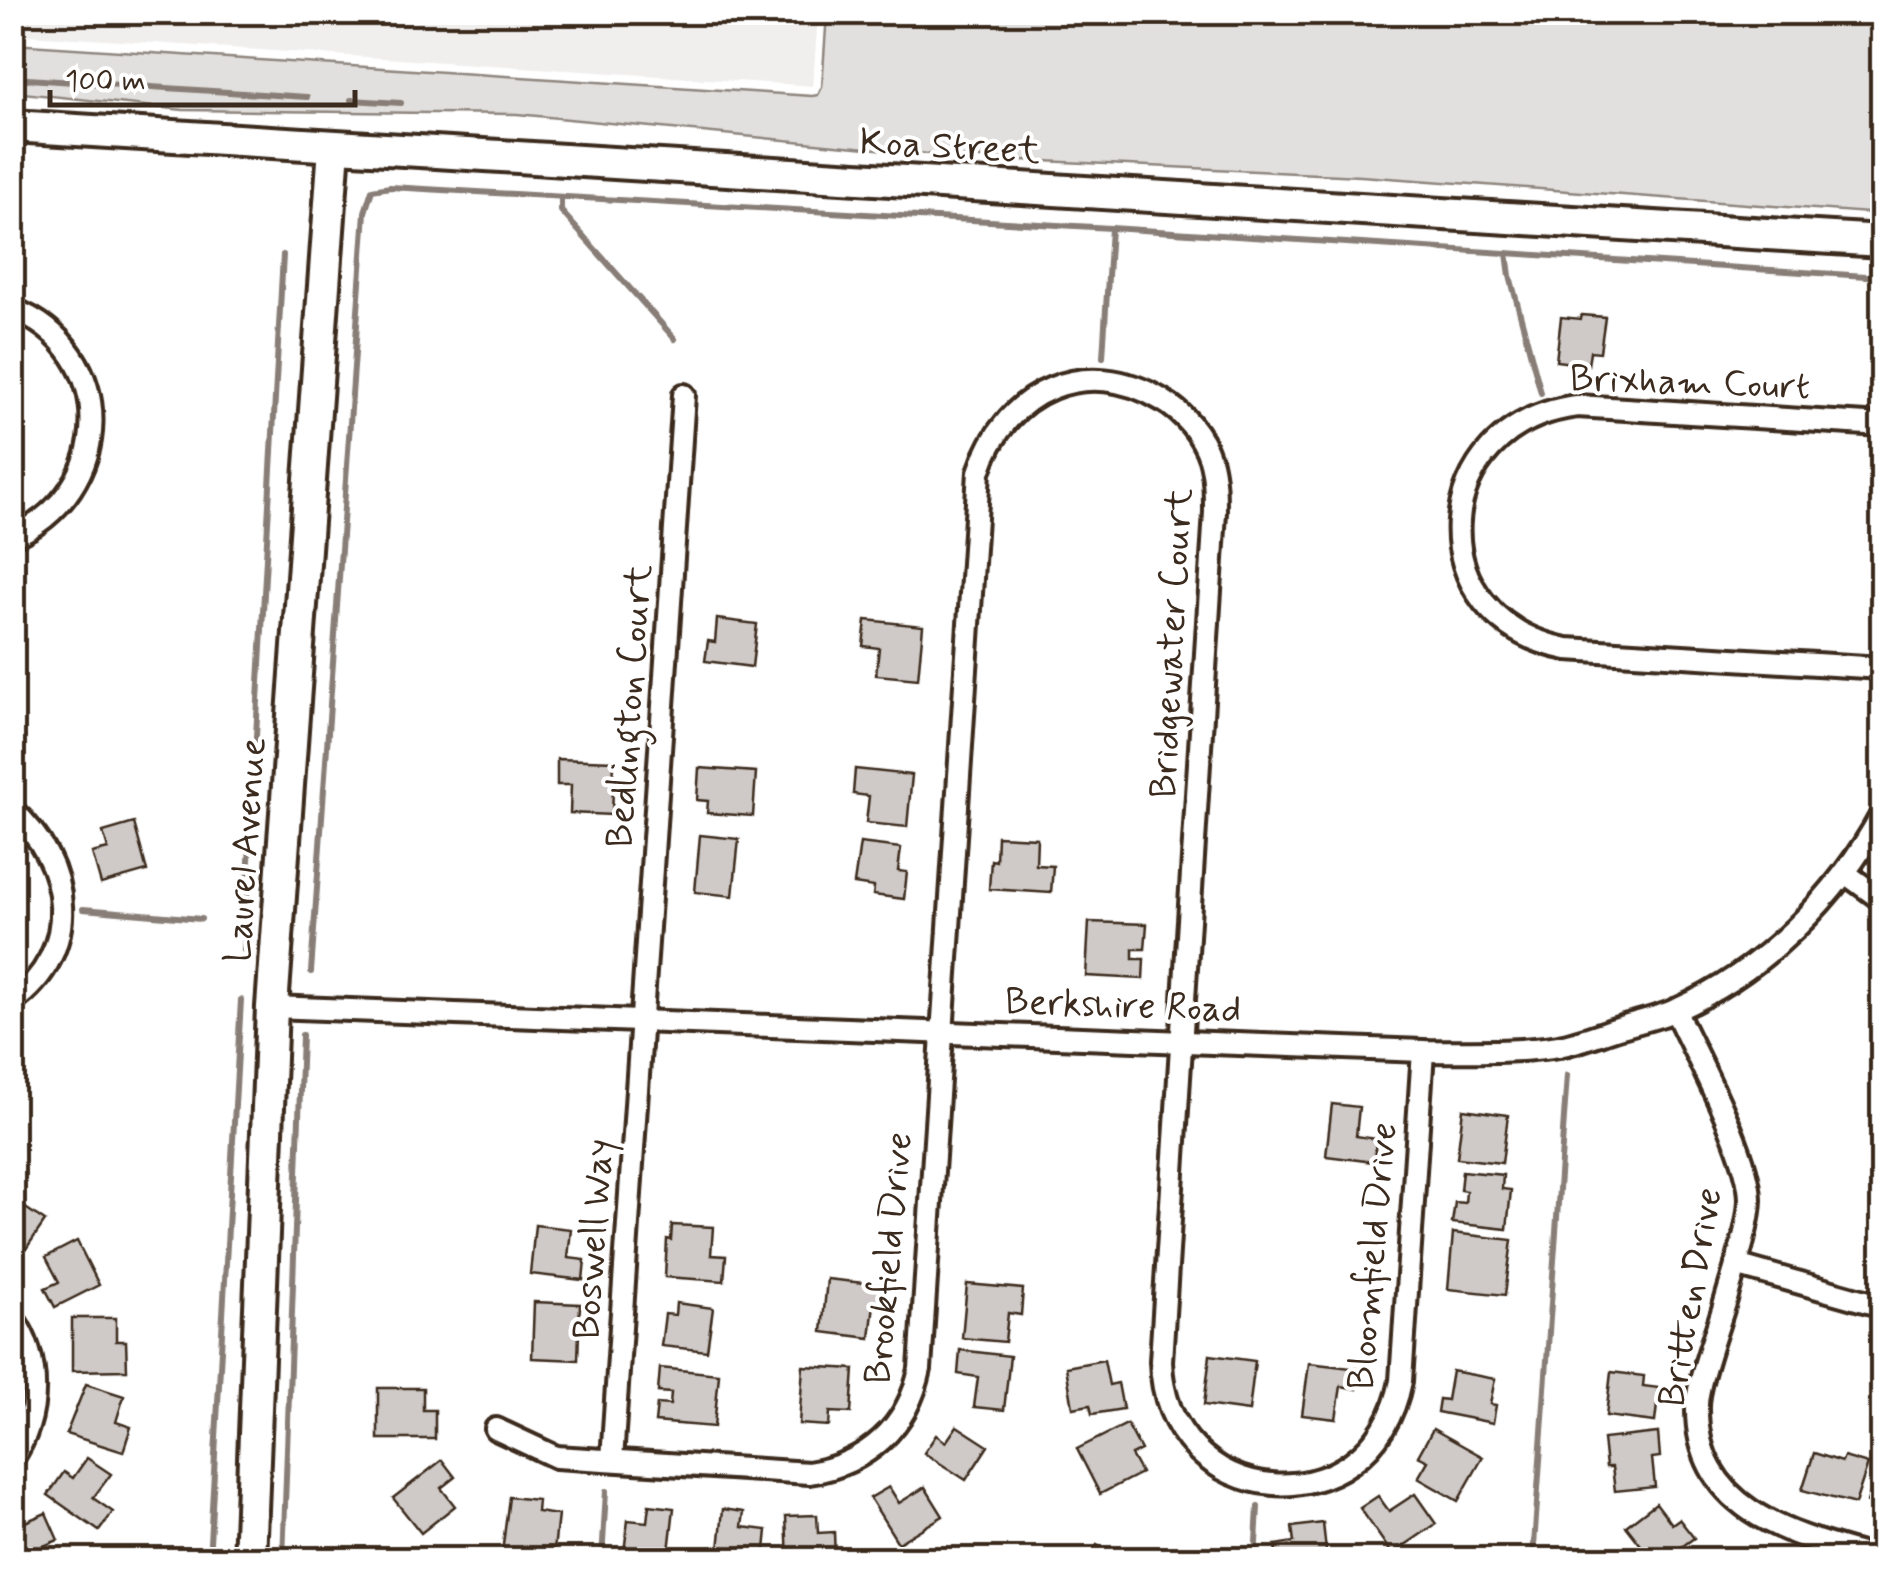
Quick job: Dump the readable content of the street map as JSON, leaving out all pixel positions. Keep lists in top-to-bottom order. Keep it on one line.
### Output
{"streets":{"main road":["Koa Street","Laurel Avenue"],"street":["Brixham Court","Bridgewater Court","Bedlington Court","Berkshire Road","Boswell Way","Bloomfield Drive","Brookfield Drive","Britten Drive"]},"crossings":[["Koa Street","Laurel Avenue"],["Bridgewater Court","Berkshire Road"],["Bridgewater Court","Bloomfield Drive"],["Bridgewater Court","Brookfield Drive"],["Bedlington Court","Berkshire Road"],["Bedlington Court","Boswell Way"],["Laurel Avenue","Berkshire Road"],["Berkshire Road","Boswell Way"],["Berkshire Road","Bloomfield Drive"],["Berkshire Road","Brookfield Drive"],["Berkshire Road","Britten Drive"],["Boswell Way","Brookfield Drive"]],"scale_bar":"100 m"}
